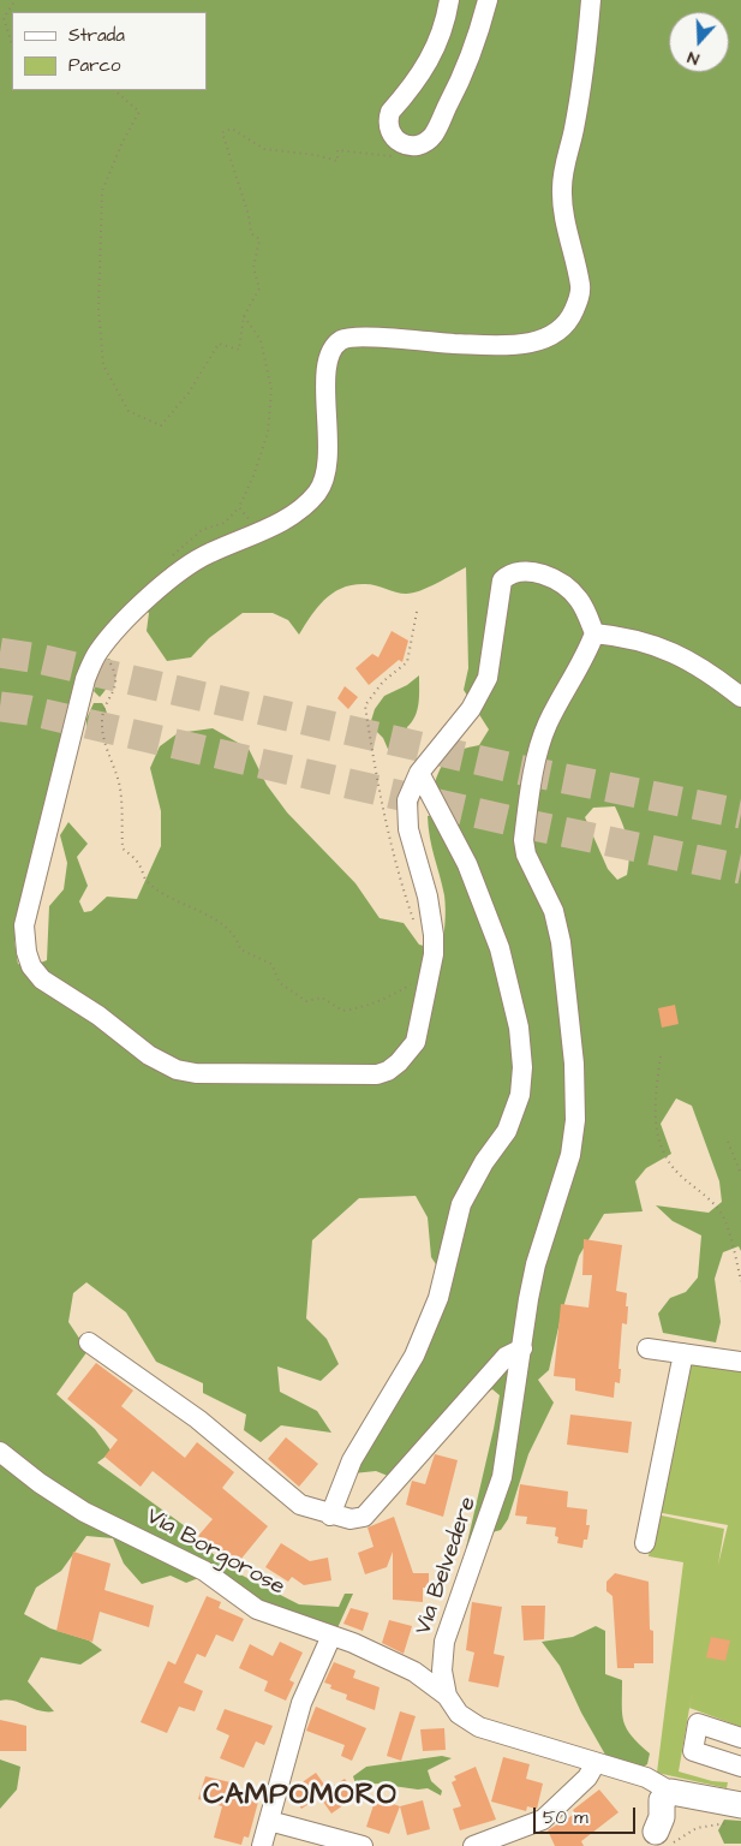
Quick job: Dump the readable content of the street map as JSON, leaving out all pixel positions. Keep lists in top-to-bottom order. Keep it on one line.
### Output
{"streets":{"street":["Via Borgorose","Via Belvedere"]},"crossings":[["Via Borgorose","Via Belvedere"]],"districts":["CAMPOMORO"],"legend":["Strada","Parco"],"scale_bar":"50 m","north":"bottom"}
